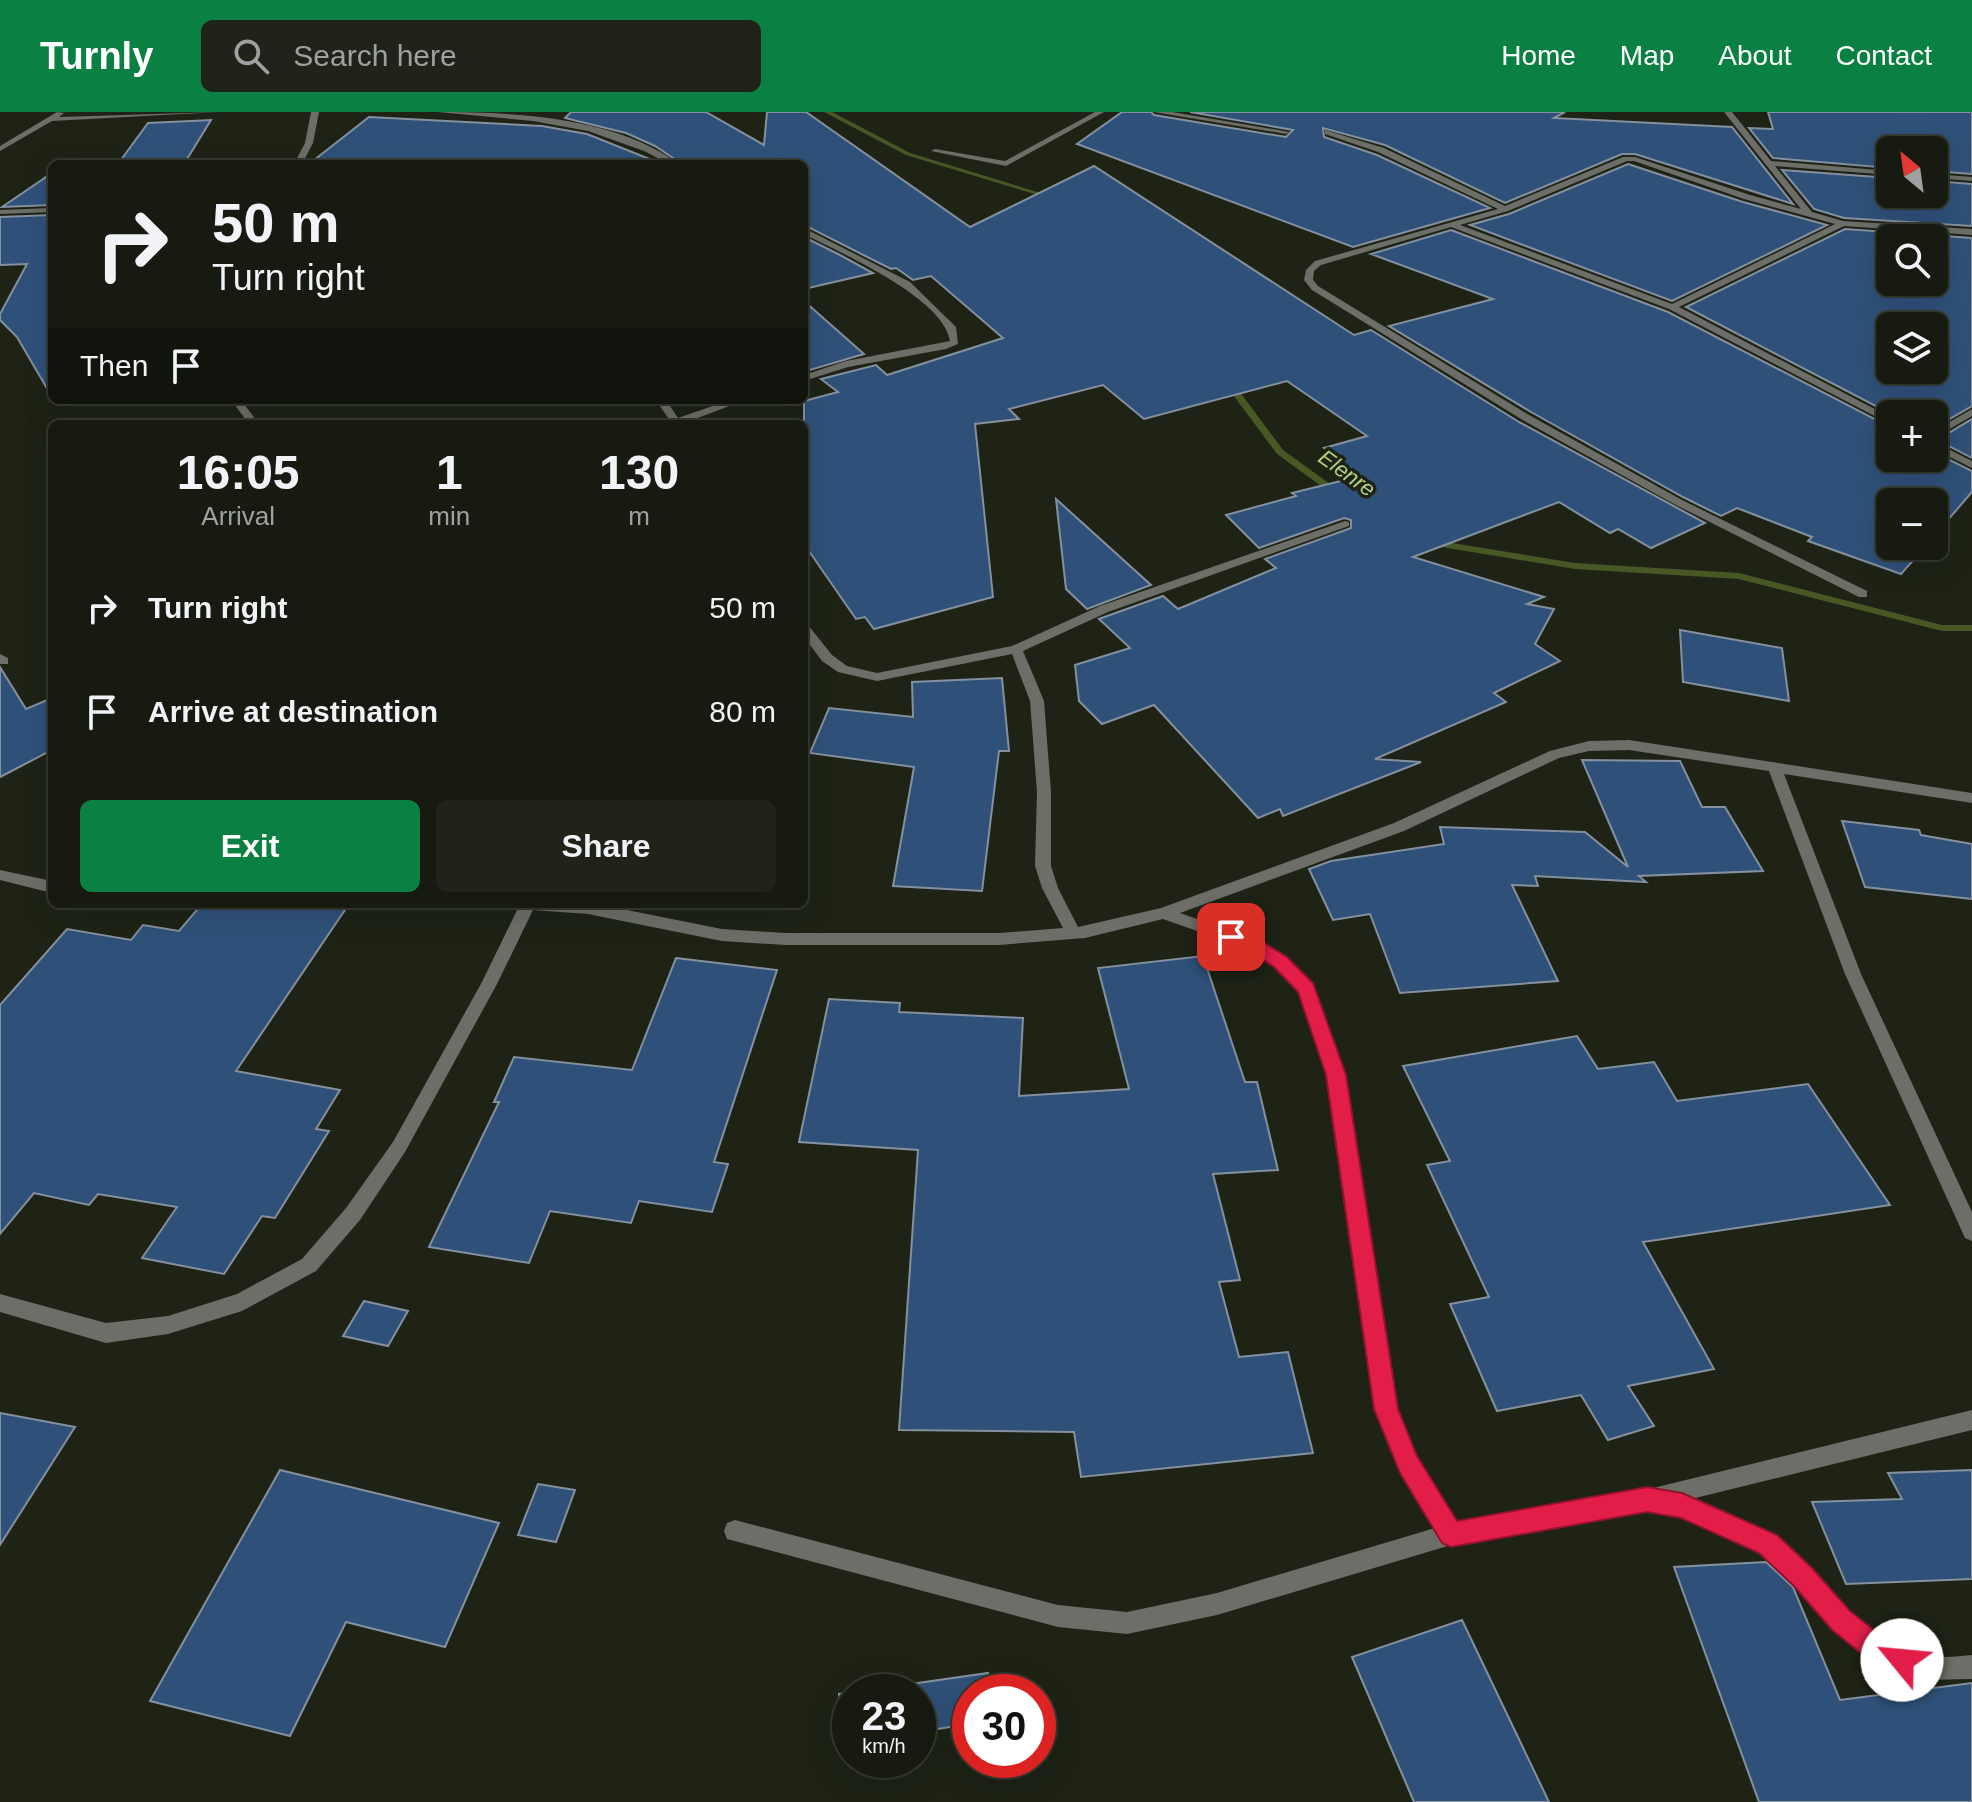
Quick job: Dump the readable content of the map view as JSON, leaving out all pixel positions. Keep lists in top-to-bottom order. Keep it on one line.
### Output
{"water":["Elenre"],"north":"top left","page":{"header":"Turnly","search":"Search here","nav":["Home","Map","About","Contact"],"map_buttons":["+","−"],"turn":["50 m","Turn right"],"then":"Then","eta":["16:05","Arrival","1","min","130","m"],"list":[{"name":"Turn right","value":"50 m"},{"name":"Arrive at destination","value":"80 m"}],"buttons":["Exit","Share"],"speed":"23 km/h","limit":"30"}}
